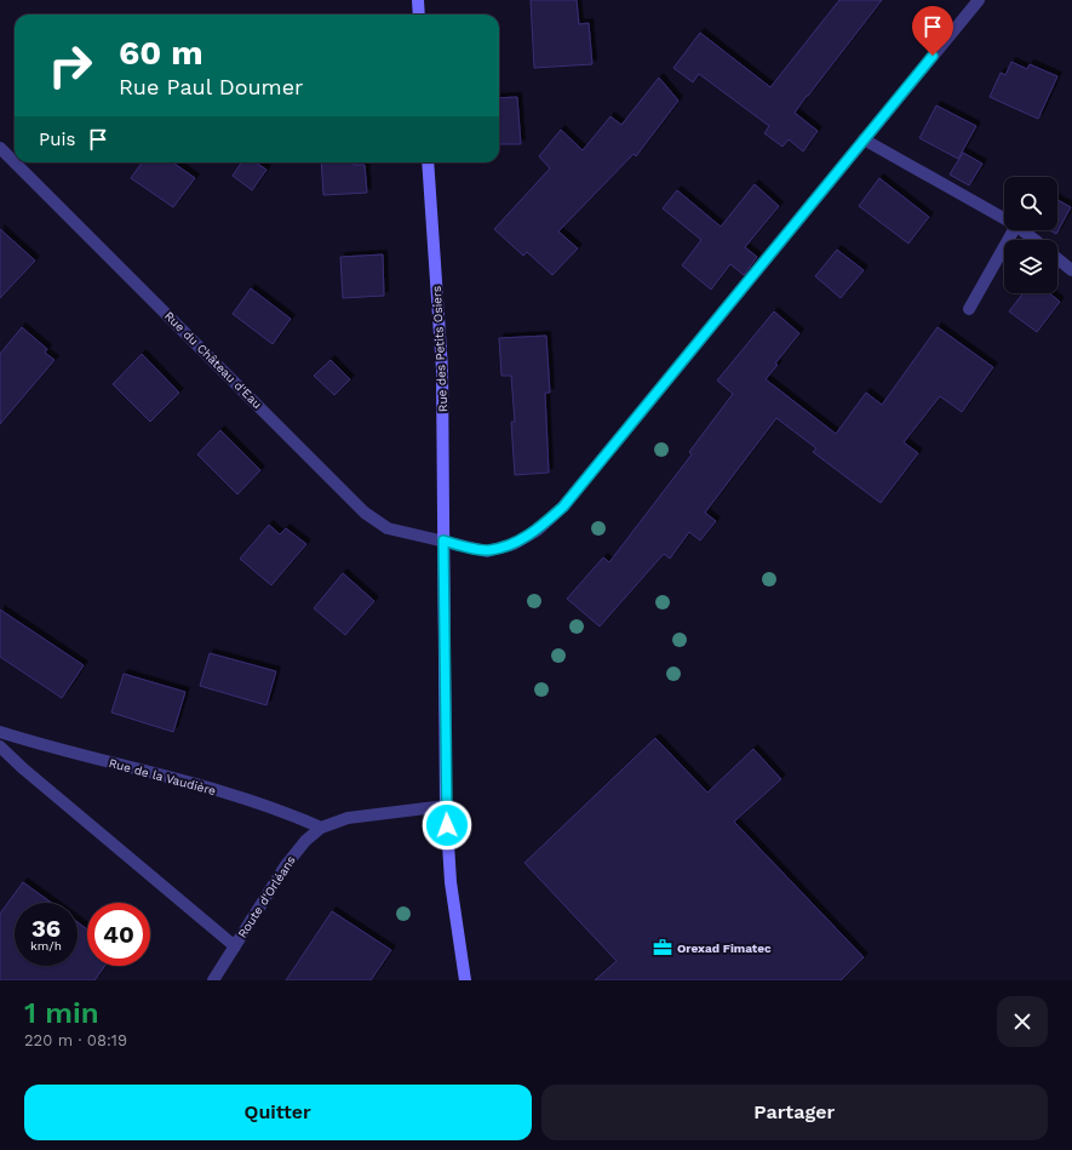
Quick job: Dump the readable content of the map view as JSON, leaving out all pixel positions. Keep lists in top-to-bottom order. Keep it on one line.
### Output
{"streets":{"street":["Rue des Petits Osiers","Rue du Château d'Eau","Rue de la Vaudière","Route d'Orléans"]},"crossings":[["Rue des Petits Osiers","Rue du Château d'Eau"],["Rue des Petits Osiers","Route d'Orléans"],["Rue de la Vaudière","Route d'Orléans"]],"places":{"office":["Orexad Fimatec"]},"page":{"turn":["60 m","Rue Paul Doumer"],"then":"Puis","speed":"36 km/h","limit":"40","heading":["1 min","220 m · 08:19"],"buttons":["Quitter","Partager"]}}
